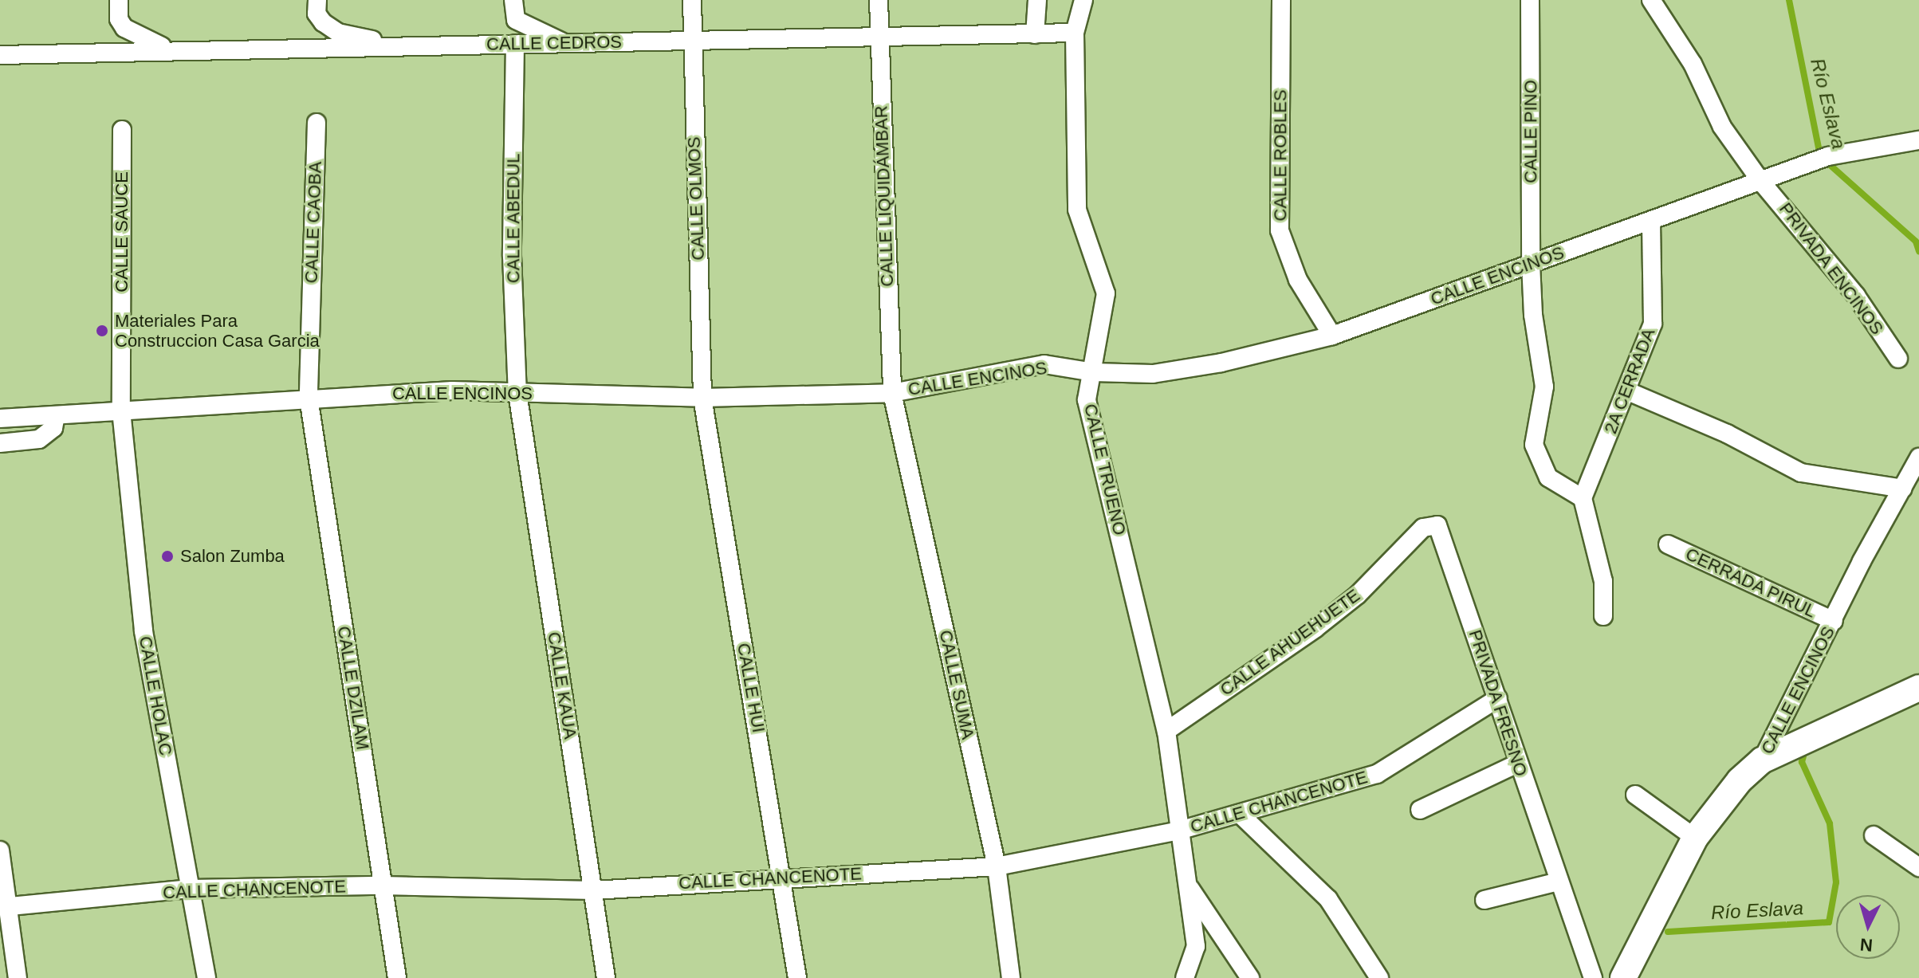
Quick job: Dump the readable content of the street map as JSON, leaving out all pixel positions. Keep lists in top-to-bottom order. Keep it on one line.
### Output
{"streets":{"street":["CALLE CEDROS","CALLE PINO","CALLE ROBLES","CALLE LIQUIDÁMBAR","CALLE OLMOS","CALLE ABEDUL","CALLE CAOBA","CALLE SAUCE","PRIVADA ENCINOS","CALLE ENCINOS","2A CERRADA","CALLE TRUENO","CERRADA PIRUL","CALLE AHUEHUETE","CALLE SUMA","CALLE KAUA","CALLE DZILAM","CALLE HUI","CALLE HOLAC","PRIVADA FRESNO","CALLE CHANCENOTE"]},"crossings":[["CALLE CEDROS","CALLE LIQUIDÁMBAR"],["CALLE CEDROS","CALLE OLMOS"],["CALLE CEDROS","CALLE ABEDUL"],["CALLE CEDROS","CALLE TRUENO"],["CALLE PINO","CALLE ENCINOS"],["CALLE PINO","2A CERRADA"],["CALLE ROBLES","CALLE ENCINOS"],["CALLE LIQUIDÁMBAR","CALLE ENCINOS"],["CALLE LIQUIDÁMBAR","CALLE SUMA"],["CALLE OLMOS","CALLE ENCINOS"],["CALLE OLMOS","CALLE HUI"],["CALLE ABEDUL","CALLE ENCINOS"],["CALLE ABEDUL","CALLE KAUA"],["CALLE CAOBA","CALLE ENCINOS"],["CALLE CAOBA","CALLE DZILAM"],["CALLE SAUCE","CALLE ENCINOS"],["CALLE SAUCE","CALLE HOLAC"],["PRIVADA ENCINOS","CALLE ENCINOS"],["CALLE ENCINOS","2A CERRADA"],["CALLE ENCINOS","CALLE TRUENO"],["CALLE ENCINOS","CERRADA PIRUL"],["CALLE ENCINOS","CALLE SUMA"],["CALLE ENCINOS","CALLE KAUA"],["CALLE ENCINOS","CALLE DZILAM"],["CALLE ENCINOS","CALLE HUI"],["CALLE ENCINOS","CALLE HOLAC"],["CALLE TRUENO","CALLE AHUEHUETE"],["CALLE TRUENO","CALLE CHANCENOTE"],["CALLE AHUEHUETE","PRIVADA FRESNO"],["CALLE SUMA","CALLE CHANCENOTE"],["CALLE KAUA","CALLE CHANCENOTE"],["CALLE DZILAM","CALLE CHANCENOTE"],["CALLE HUI","CALLE CHANCENOTE"],["CALLE HOLAC","CALLE CHANCENOTE"],["PRIVADA FRESNO","CALLE CHANCENOTE"]],"water":["Río Eslava"],"places":["Materiales Para Construccion Casa Garcia","Salon Zumba"],"north":"bottom"}
